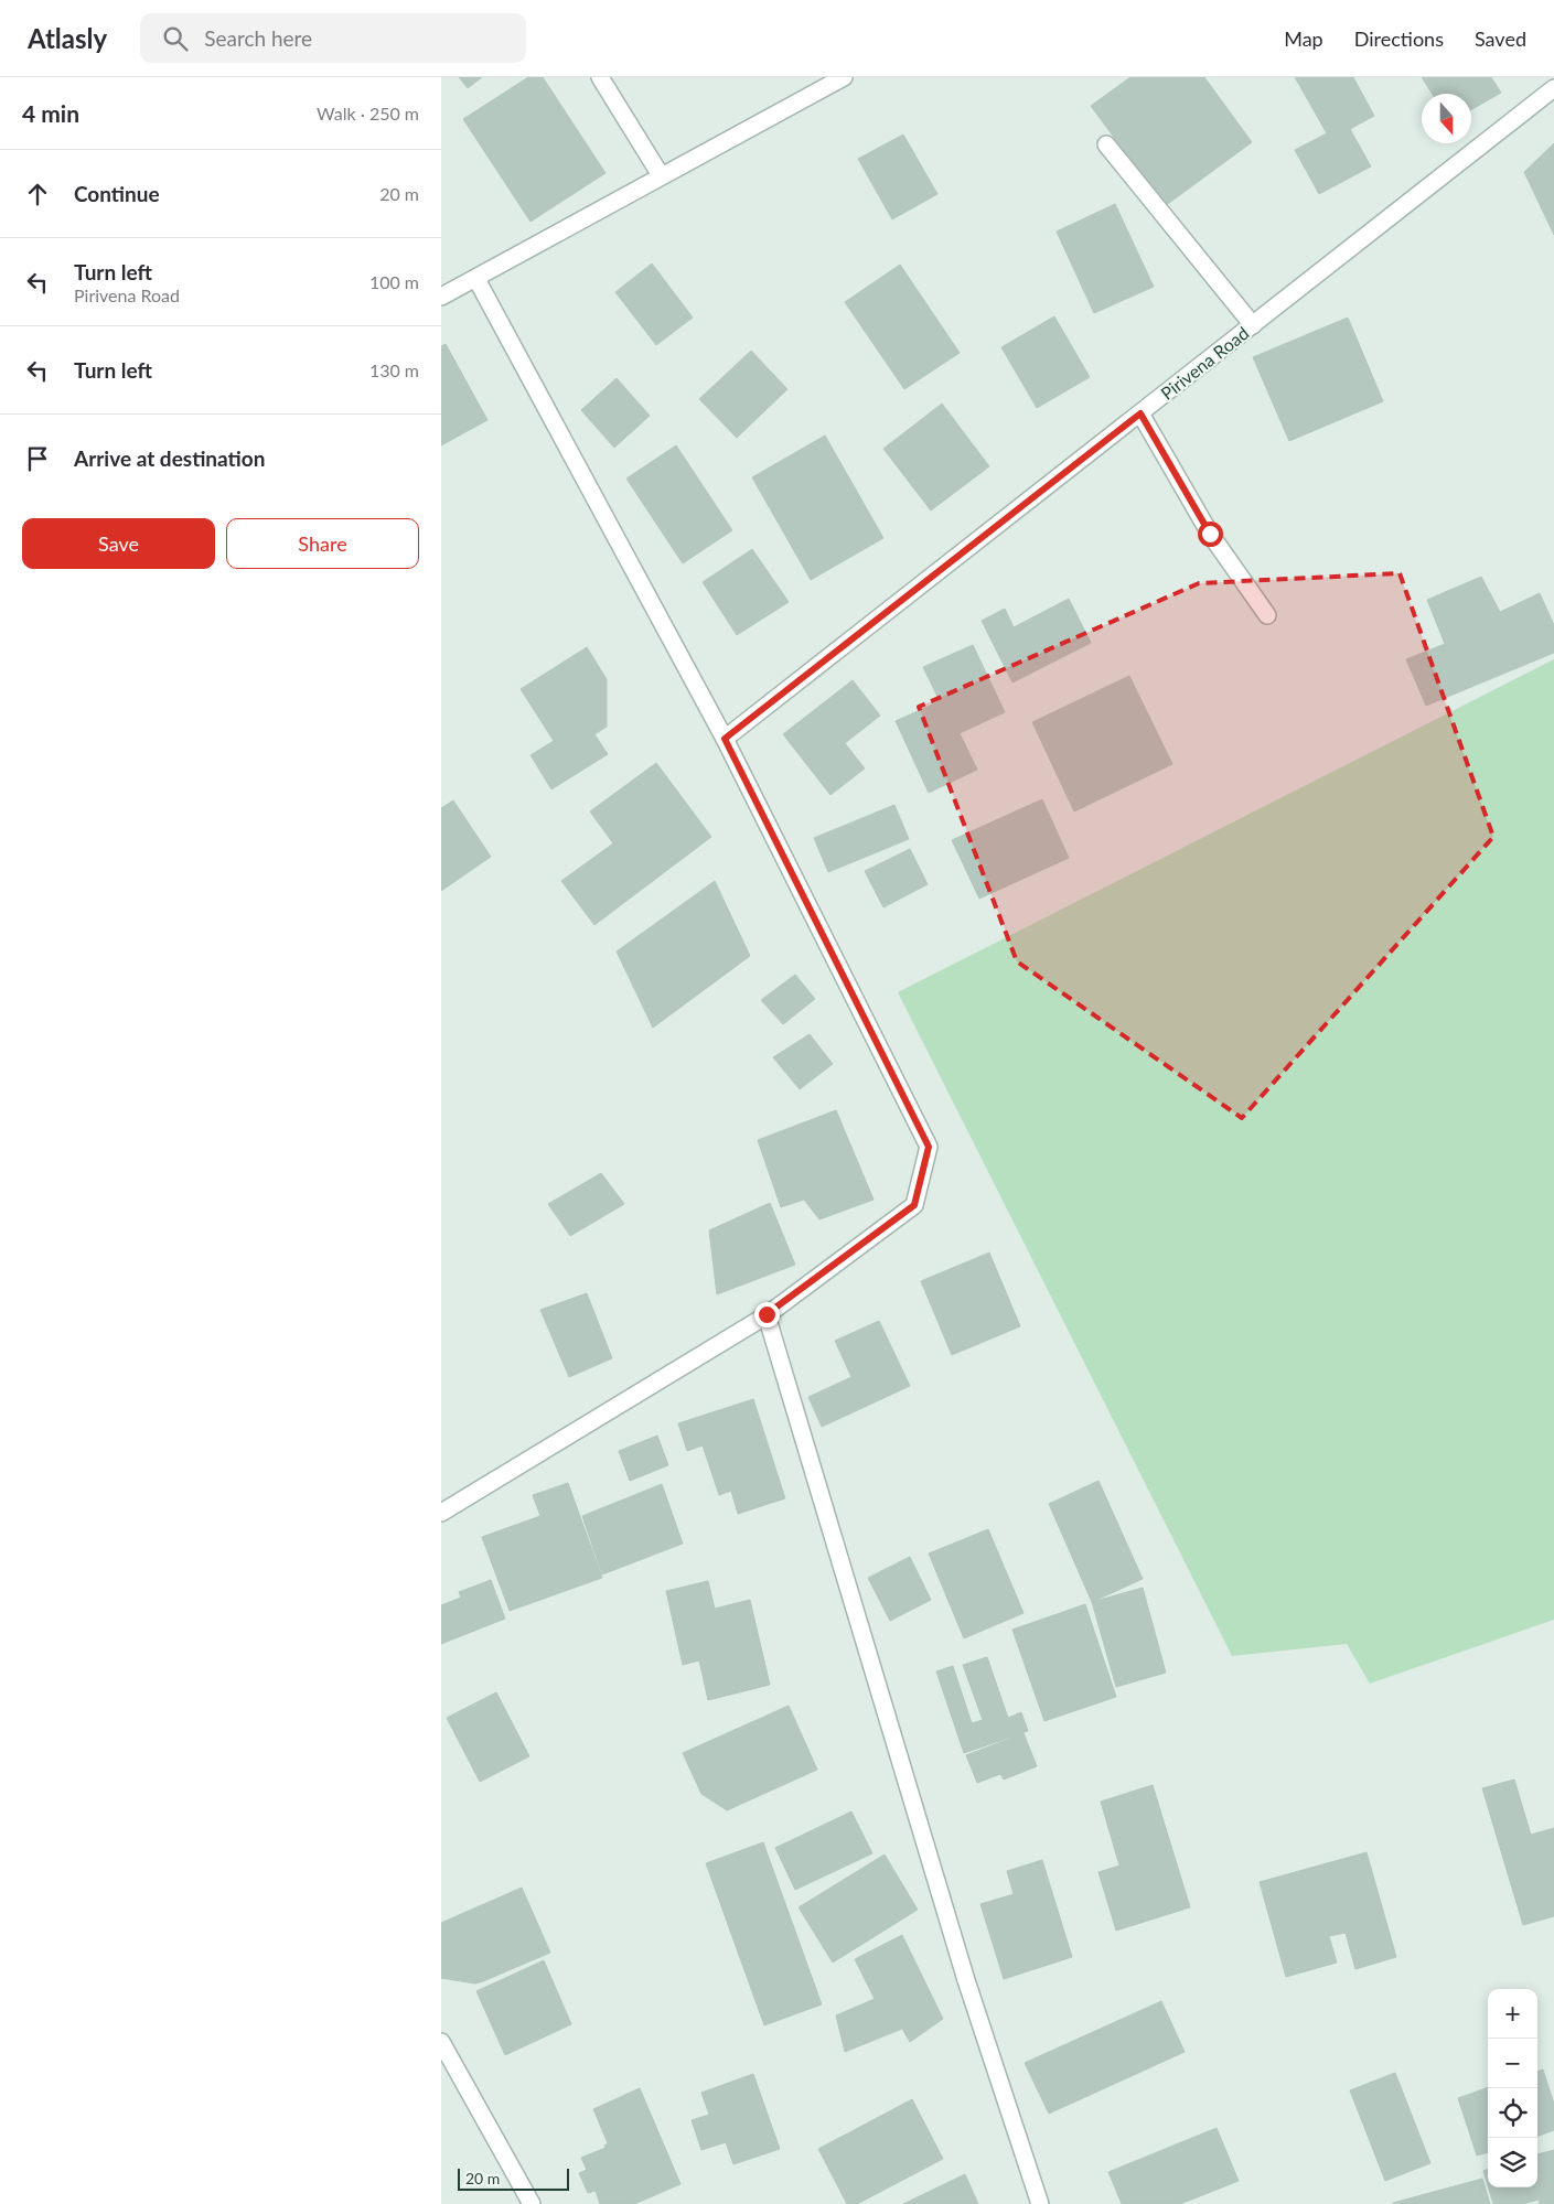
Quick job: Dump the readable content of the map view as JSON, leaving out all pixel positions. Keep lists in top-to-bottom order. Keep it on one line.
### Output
{"streets":{"street":["Pirivena Road"]},"scale_bar":"20 m","north":"bottom","page":{"header":"Atlasly","search":"Search here","nav":["Map","Directions","Saved"],"heading":["4 min","Walk · 250 m"],"list":[["Continue","20 m"],["Turn left","Pirivena Road","100 m"],["Turn left","130 m"],"Arrive at destination"],"buttons":["Save","Share"],"map_buttons":["+","−"],"scale":"20 m"}}
